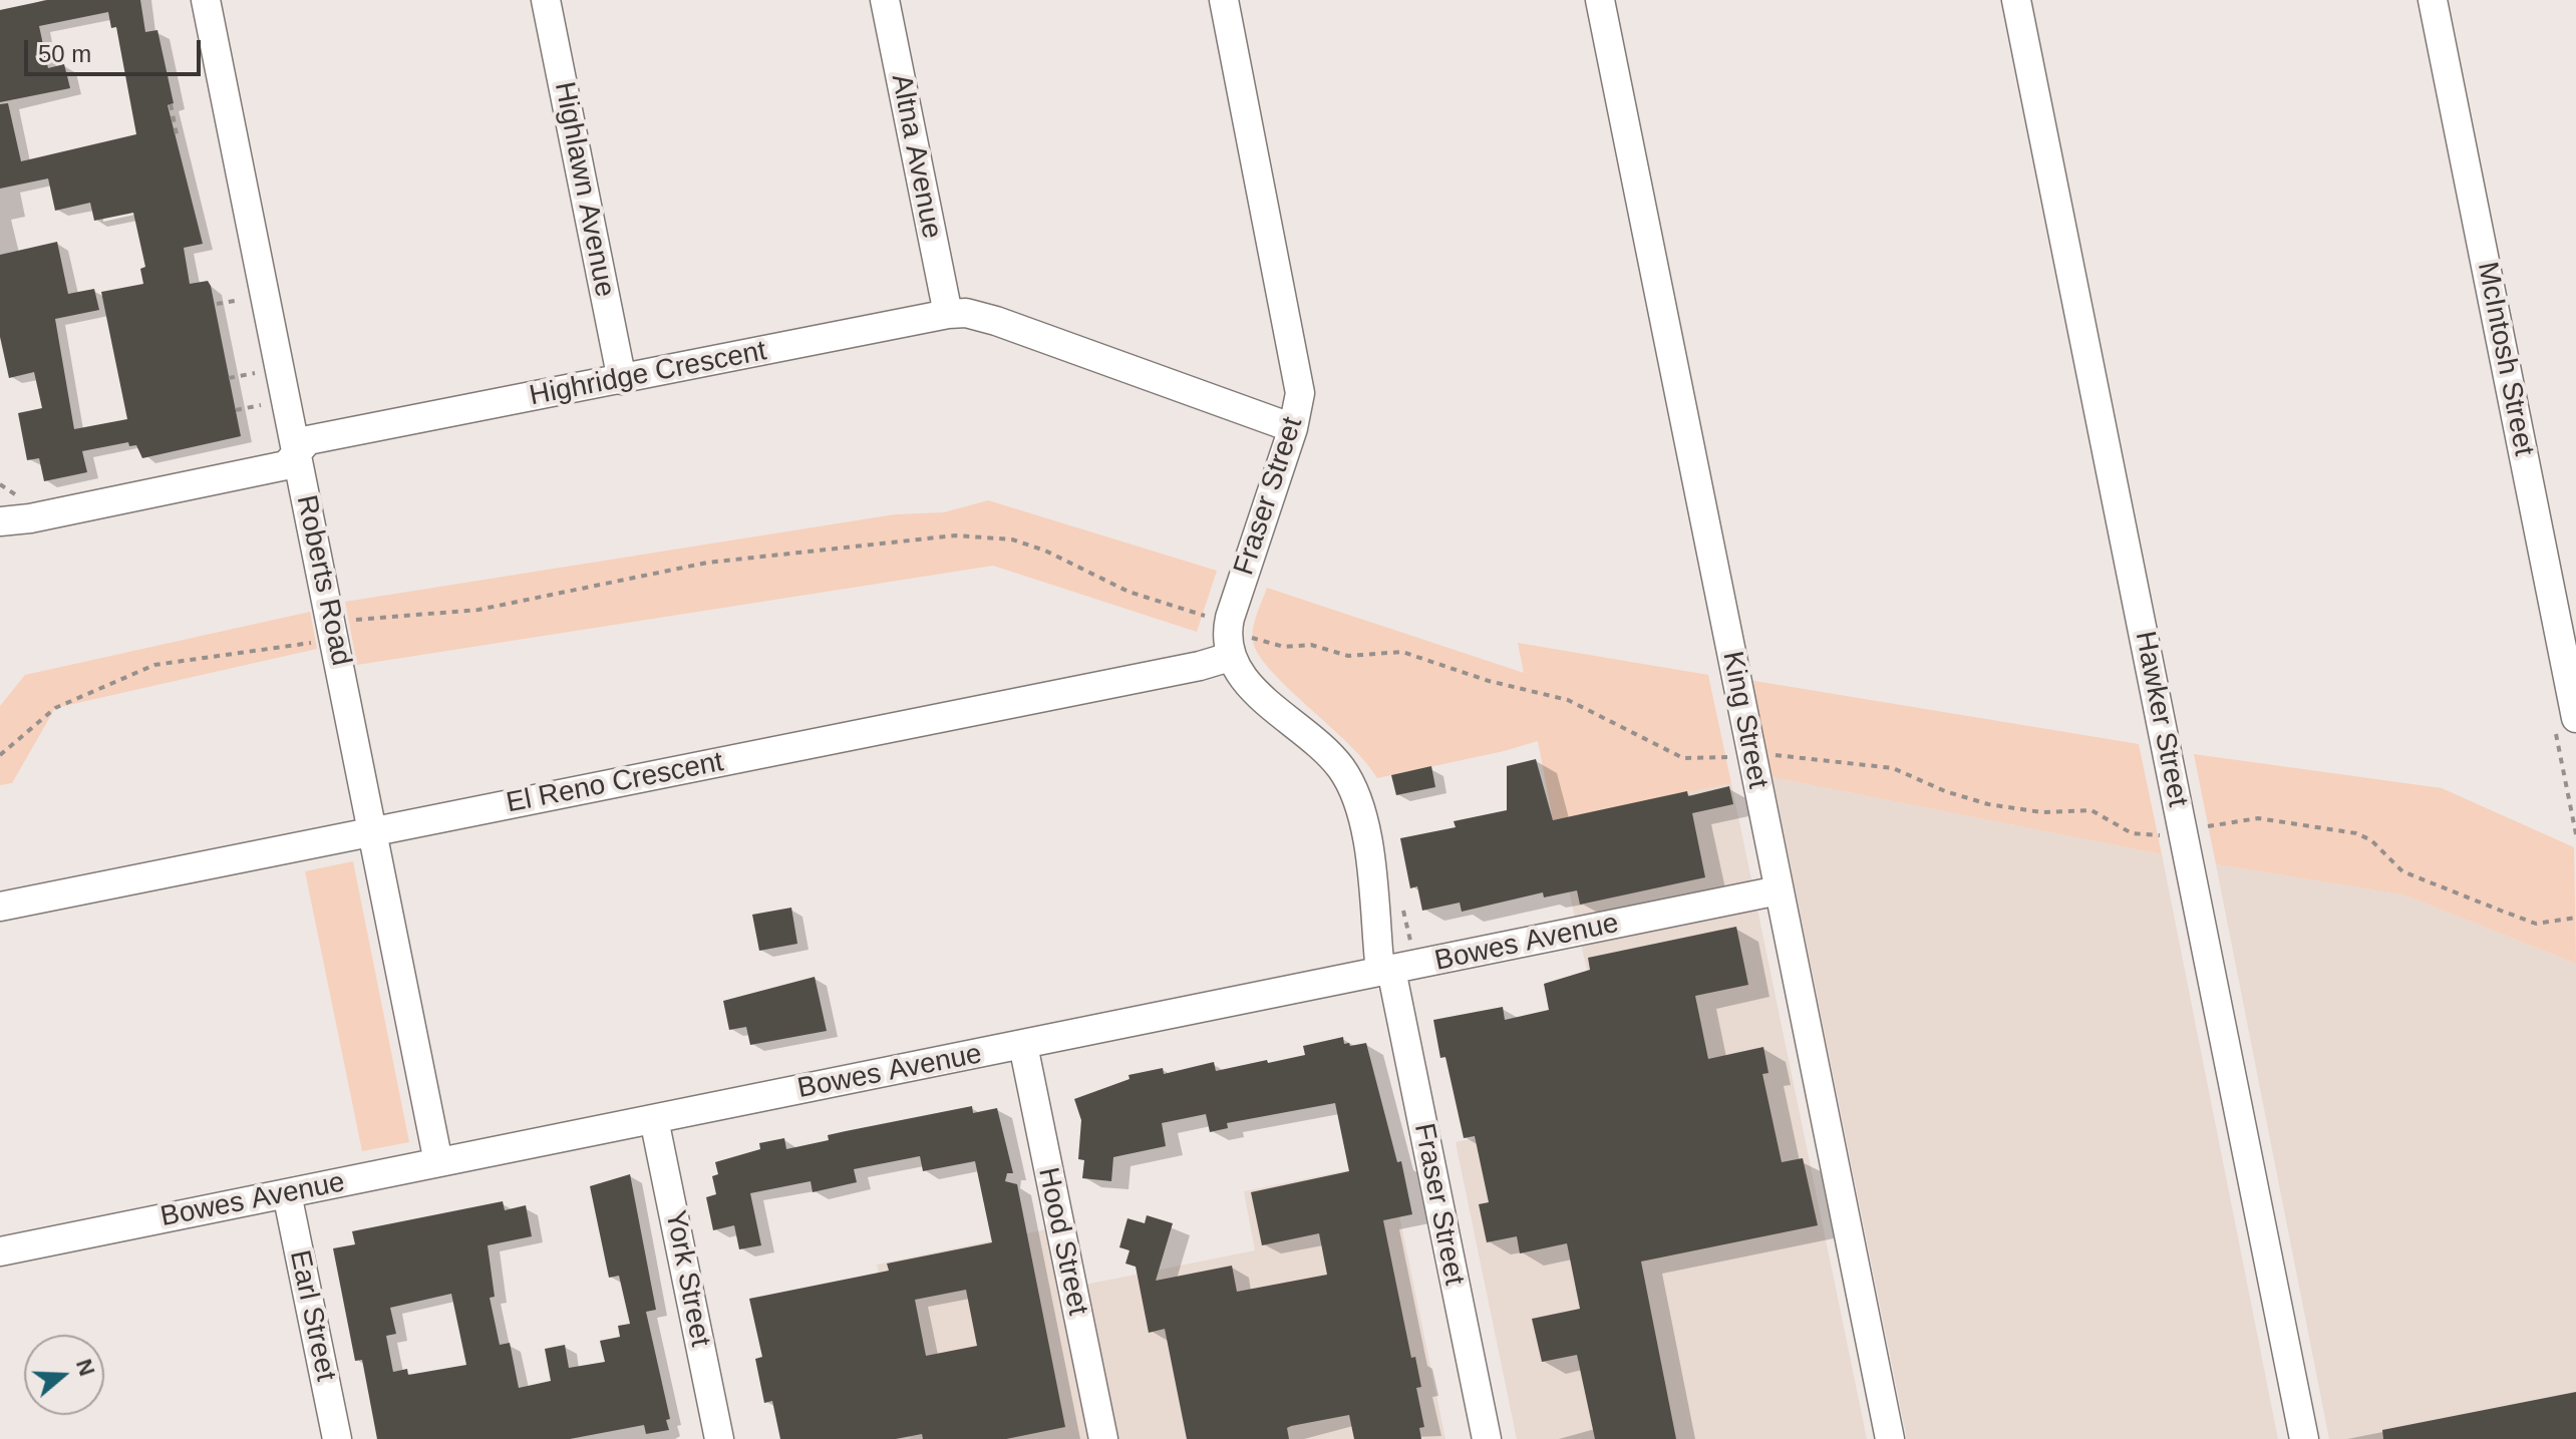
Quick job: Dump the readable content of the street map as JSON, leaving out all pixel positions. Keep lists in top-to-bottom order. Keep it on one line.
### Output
{"streets":{"street":["Altna Avenue","Highlawn Avenue","McIntosh Street","Highridge Crescent","Fraser Street","Roberts Road","Hawker Street","King Street","El Reno Crescent","Bowes Avenue","Hood Street","York Street","Earl Street"]},"crossings":[["Altna Avenue","Highridge Crescent"],["Highlawn Avenue","Highridge Crescent"],["Highridge Crescent","Fraser Street"],["Highridge Crescent","Roberts Road"],["Fraser Street","El Reno Crescent"],["Fraser Street","Bowes Avenue"],["Roberts Road","El Reno Crescent"],["Roberts Road","Bowes Avenue"],["King Street","Bowes Avenue"],["Bowes Avenue","Hood Street"],["Bowes Avenue","York Street"],["Bowes Avenue","Earl Street"]],"scale_bar":"50 m","north":"right"}
